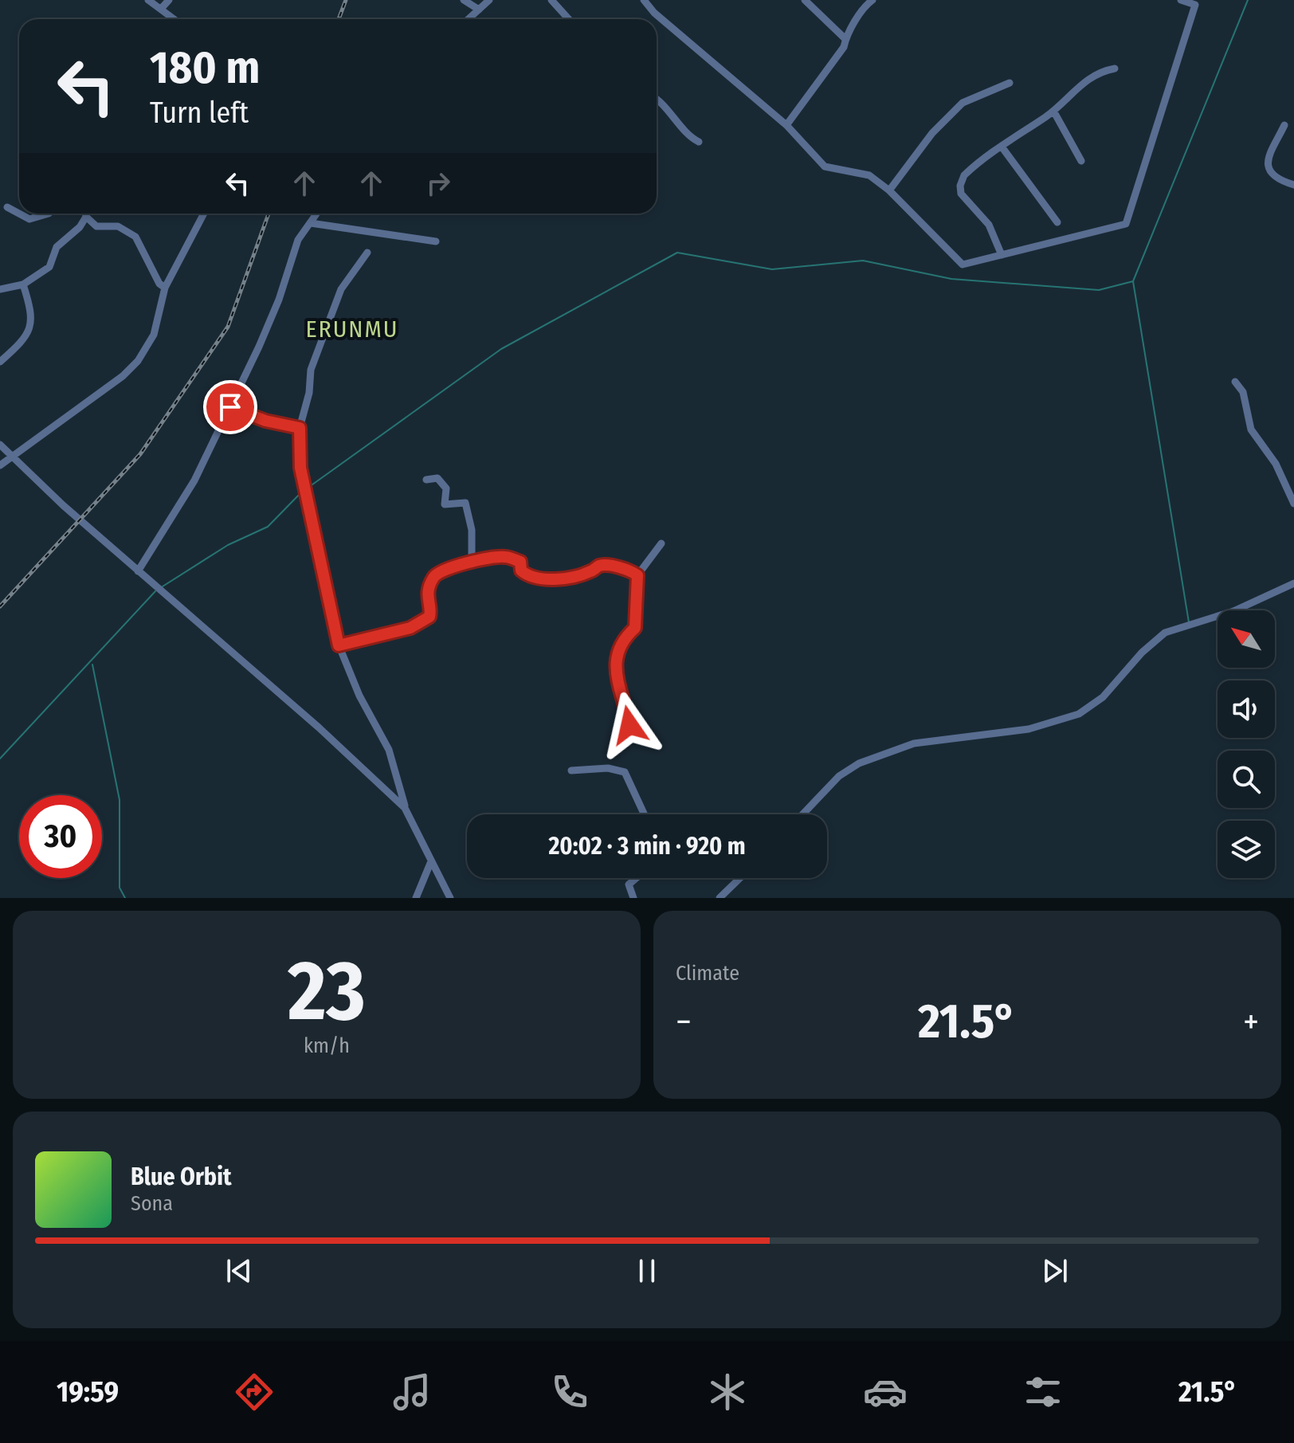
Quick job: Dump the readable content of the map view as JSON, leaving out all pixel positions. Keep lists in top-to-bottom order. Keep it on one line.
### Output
{"districts":["ERUNMU"],"north":"top left","page":{"turn":["180 m","Turn left"],"limit":"30","trip":"20:02 · 3 min · 920 m","tile":[["23","km/h"],"Climate"],"heat":["−","21.5°","+"],"song":["Blue Orbit","Sona"],"tabs":["19:59","21.5°"]}}
